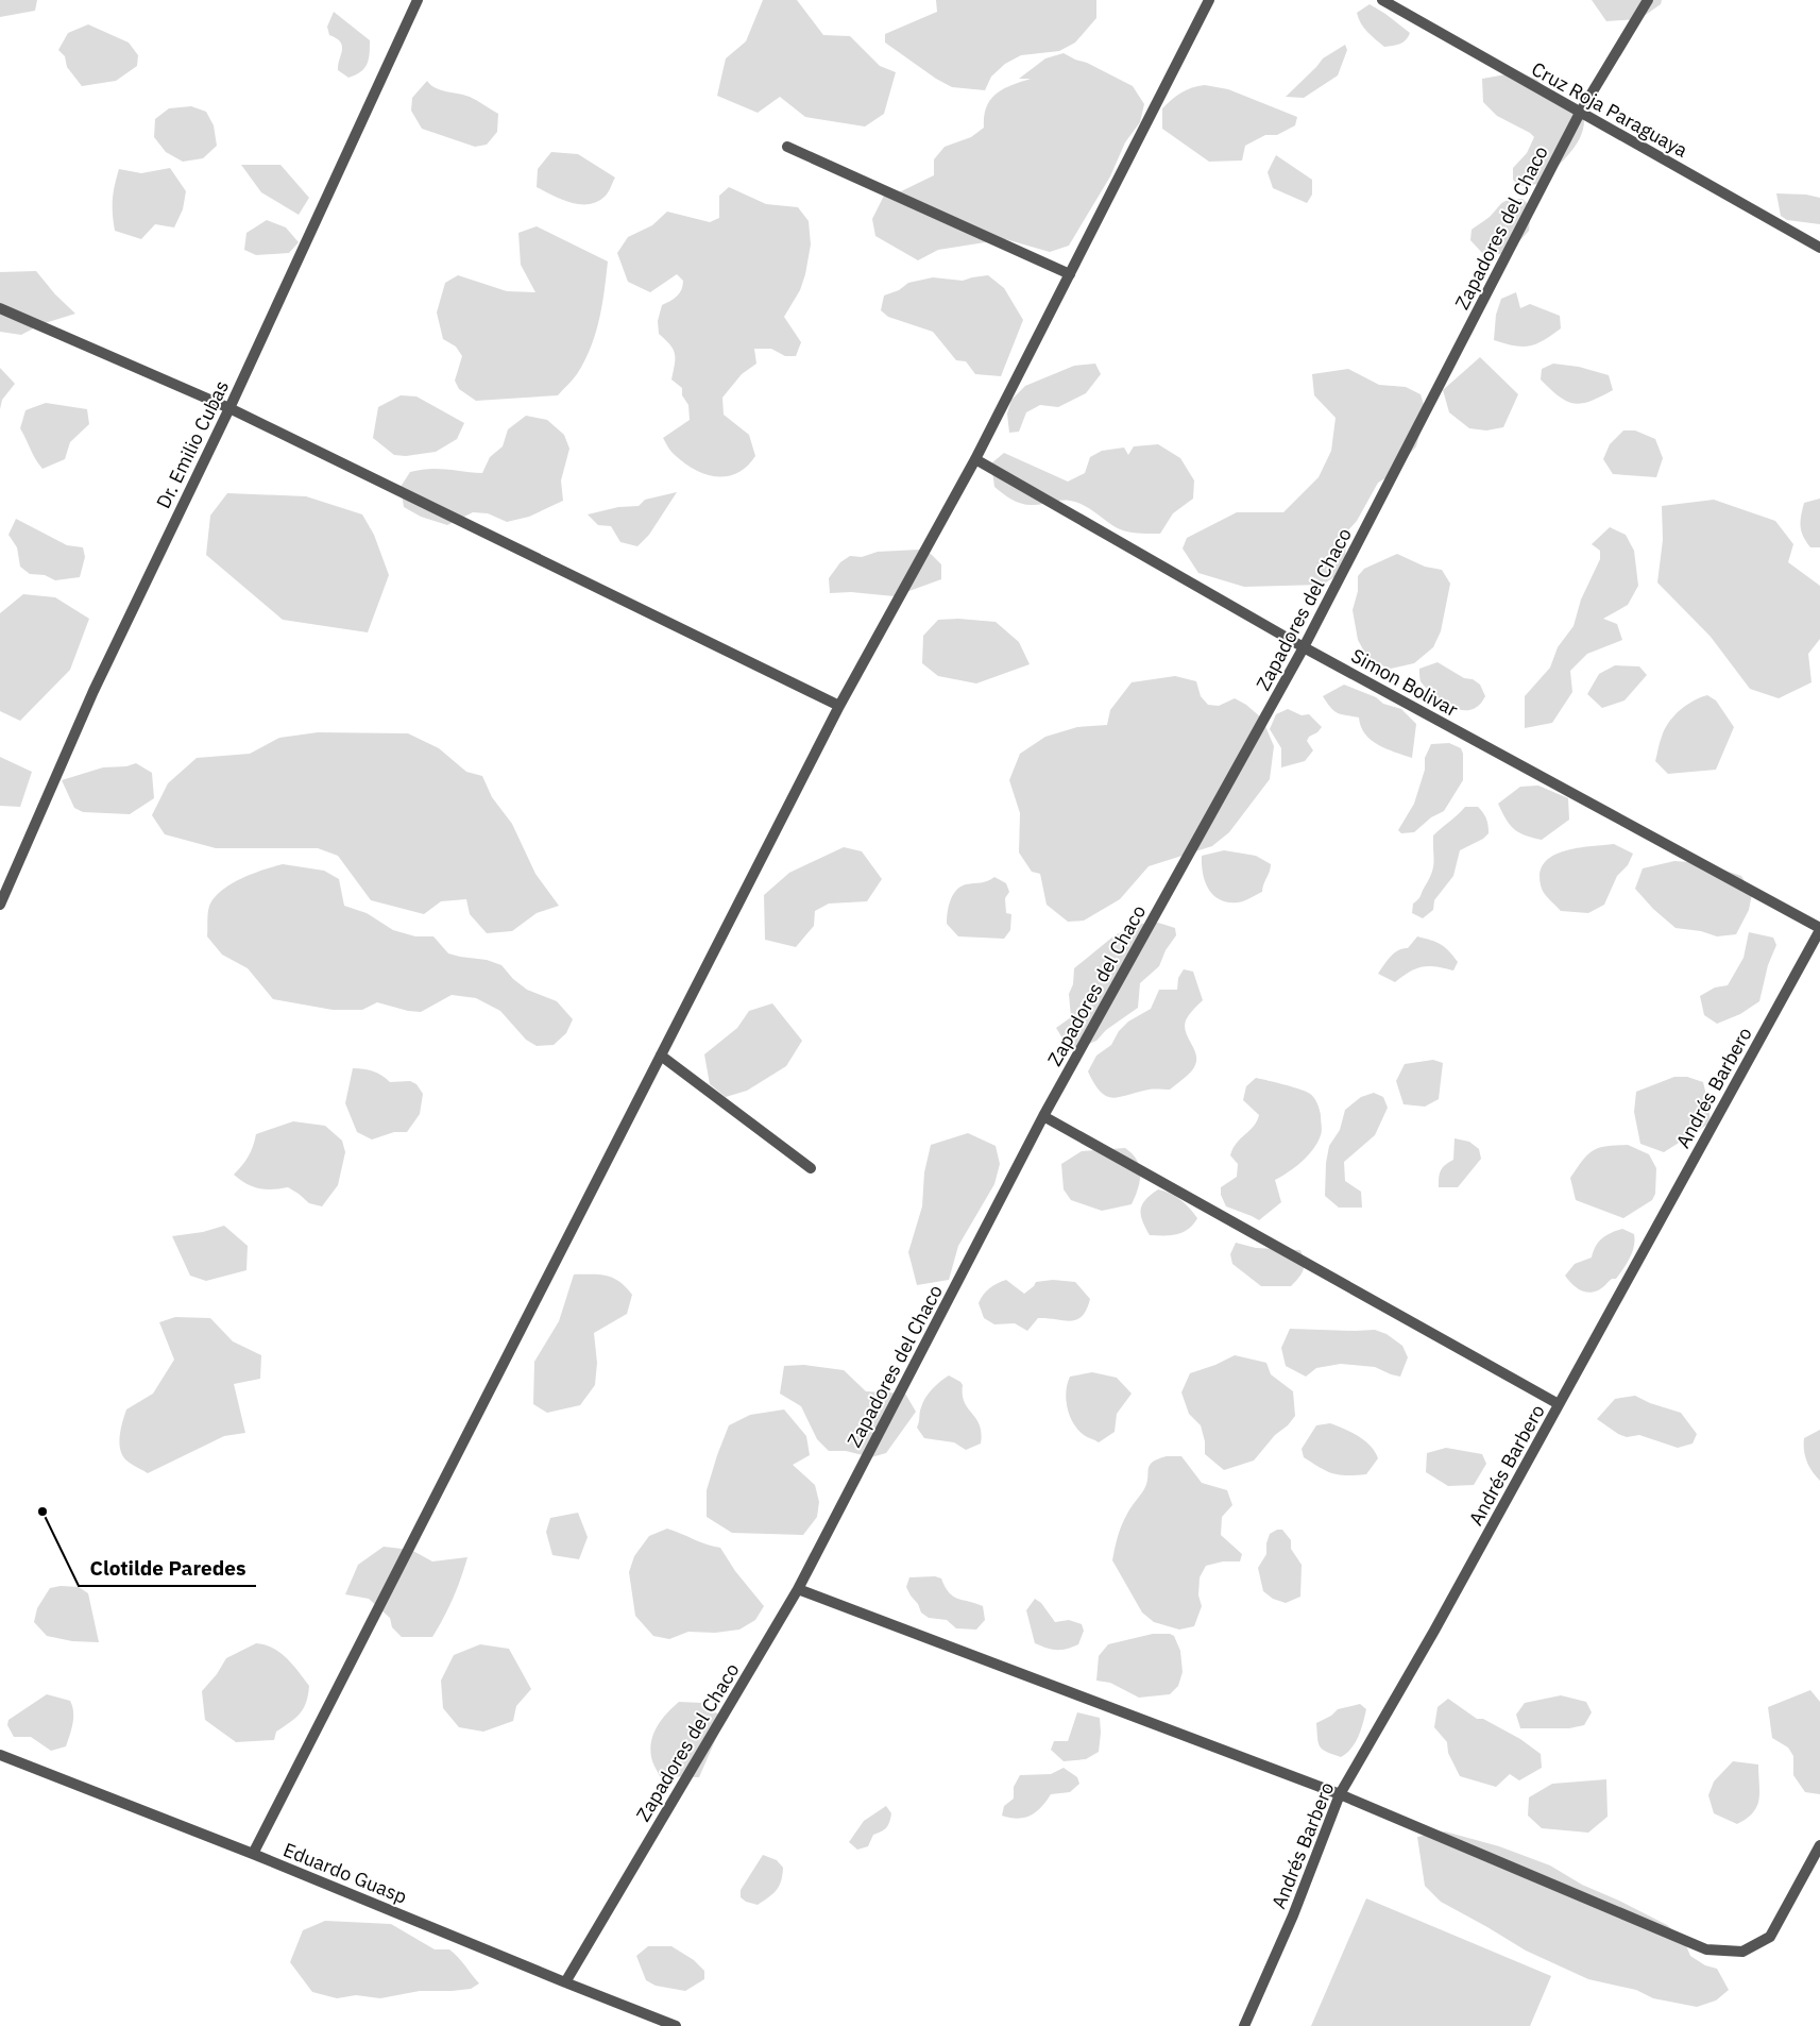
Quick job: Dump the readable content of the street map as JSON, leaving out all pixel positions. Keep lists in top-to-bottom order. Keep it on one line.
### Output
{"streets":{"street":["Cruz Roja Paraguaya","Zapadores del Chaco","Dr. Emilio Cubas","Simon Bolivar","Andrés Barbero","Eduardo Guasp"]},"crossings":[["Cruz Roja Paraguaya","Zapadores del Chaco"],["Zapadores del Chaco","Simon Bolivar"],["Zapadores del Chaco","Eduardo Guasp"],["Simon Bolivar","Andrés Barbero"]],"places":["Clotilde Paredes"]}
